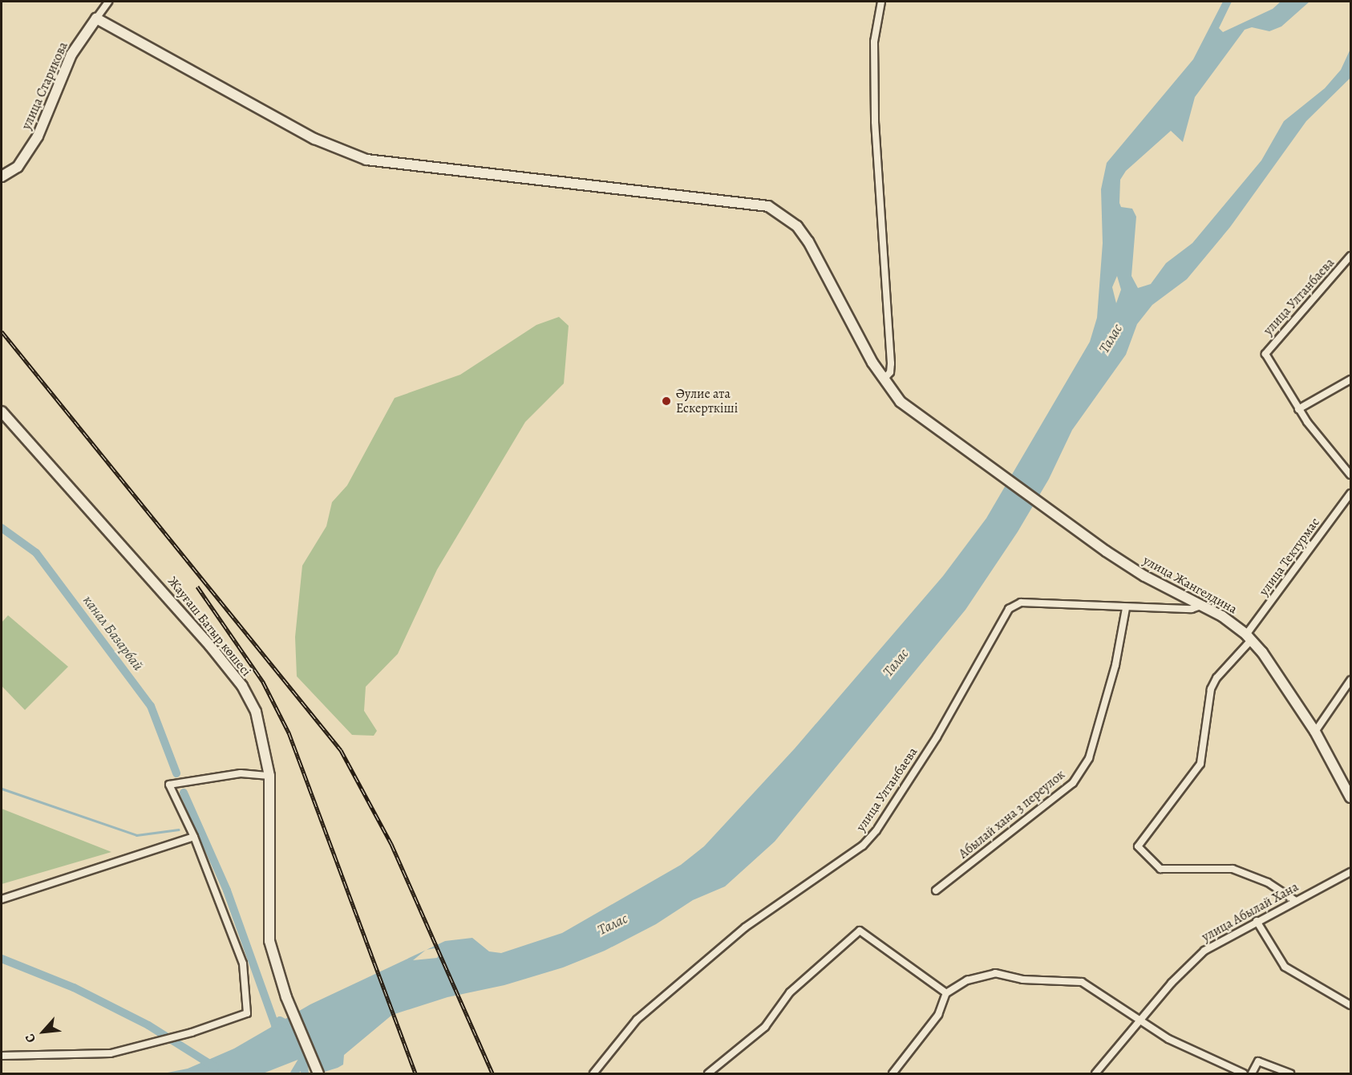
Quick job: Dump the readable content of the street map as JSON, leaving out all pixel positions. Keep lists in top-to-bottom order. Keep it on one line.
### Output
{"streets":{"street":["улица Старикова","улица Ултанбаева","улица Тектурмас","улица Жангелдина","Жауғаш Батыр көшесі","Абылай хана 3 переулок","улица Абылай Хана"]},"crossings":[["улица Старикова","улица Жангелдина"],["улица Ултанбаева","улица Жангелдина"],["улица Ултанбаева","Абылай хана 3 переулок"],["улица Тектурмас","улица Жангелдина"],["улица Тектурмас","улица Абылай Хана"]],"water":["Талас","канал Базарбай"],"places":["Әулие ата Ескерткіші"],"north":"bottom left"}
